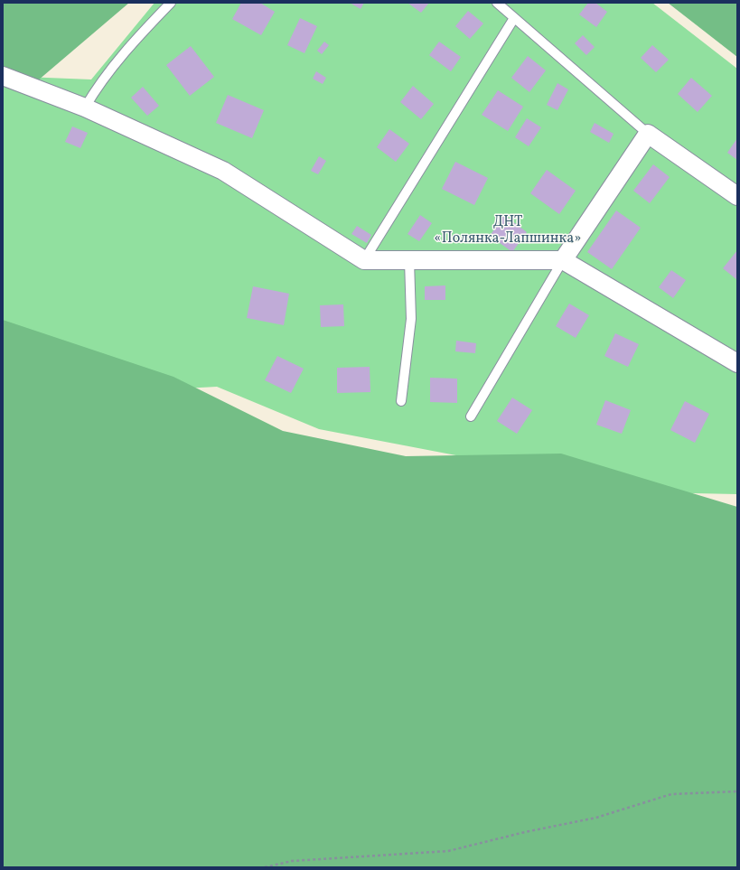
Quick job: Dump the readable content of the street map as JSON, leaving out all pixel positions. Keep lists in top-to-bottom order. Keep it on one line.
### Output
{"parks":["ДНТ «Полянка-Лапшинка»"]}
